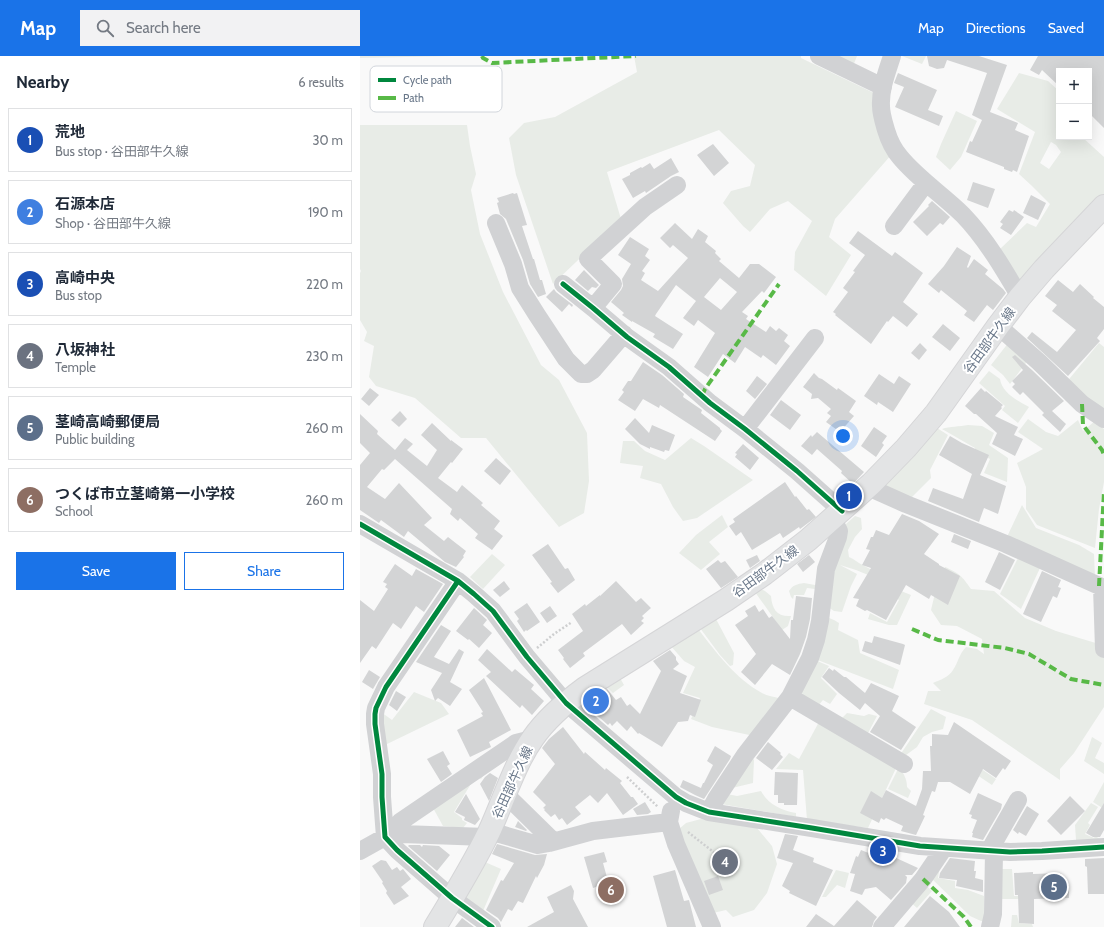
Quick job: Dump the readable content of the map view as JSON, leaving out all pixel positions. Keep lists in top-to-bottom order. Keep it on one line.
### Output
{"streets":{"main road":["谷田部牛久線"]},"legend":["Cycle path","Path"],"page":{"header":"Map","search":"Search here","nav":["Map","Directions","Saved"],"heading":["Nearby","6 results"],"map_buttons":["+","−"],"list":[{"mark":"1","name":"荒地","note":"Bus stop · 谷田部牛久線","value":"30 m"},{"mark":"2","name":"石源本店","note":"Shop · 谷田部牛久線","value":"190 m"},{"mark":"3","name":"高崎中央","note":"Bus stop","value":"220 m"},{"mark":"4","name":"八坂神社","note":"Temple","value":"230 m"},{"mark":"5","name":"茎崎高崎郵便局","note":"Public building","value":"260 m"},{"mark":"6","name":"つくば市立茎崎第一小学校","note":"School","value":"260 m"}],"pins":["1","2","3","4","5","6"],"buttons":["Save","Share"]}}
